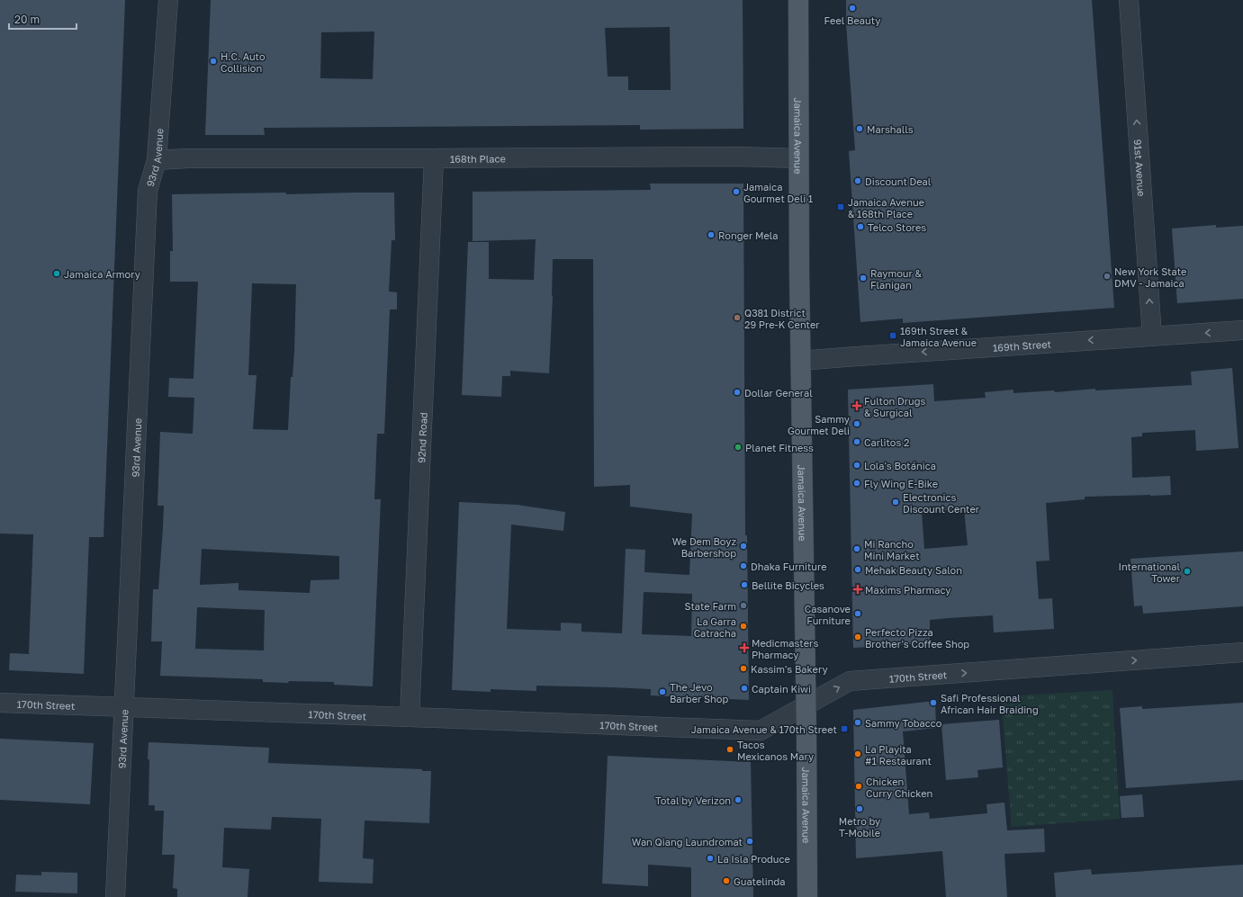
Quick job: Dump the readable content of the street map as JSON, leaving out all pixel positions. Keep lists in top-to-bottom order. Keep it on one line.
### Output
{"streets":{"main road":["Jamaica Avenue"],"street":["93rd Avenue","168th Place","91st Avenue","169th Street","92nd Road","170th Street"]},"crossings":[["Jamaica Avenue","168th Place"],["Jamaica Avenue","169th Street"],["Jamaica Avenue","170th Street"],["93rd Avenue","168th Place"],["93rd Avenue","170th Street"],["168th Place","92nd Road"],["91st Avenue","169th Street"],["92nd Road","170th Street"]],"one_way":["91st Avenue","169th Street","170th Street"],"places":{"other":["Feel Beauty","H.C. Auto Collision","Marshalls","Discount Deal","Jamaica Gourmet Deli 1","Telco Stores","Ronger Mela","Jamaica Armory","New York State DMV - Jamaica","Raymour & Flanigan","Q381 District 29 Pre-K Center","Dollar General","Sammy Gourmet Deli","Carlitos 2","Planet Fitness","Lola's Botánica","Fly Wing E-Bike","Electronics Discount Center","We Dem Boyz Barbershop","Mi Rancho Mini Market","Dhaka Furniture","Mehak Beauty Salon","International Tower","Bellite Bicycles","State Farm","Casanove Furniture","La Garra Catracha","Perfecto Pizza Brother's Coffee Shop","Kassim's Bakery","Captain Kiwi","The Jevo Barber Shop","Safi Professional African Hair Braiding","Sammy Tobacco","Tacos Mexicanos Mary","La Playita #1 Restaurant","Chicken Curry Chicken","Total by Verizon","Metro by T-Mobile","Wan Qiang Laundromat","La Isla Produce","Guatelinda"],"transit":["Jamaica Avenue & 168th Place","169th Street & Jamaica Avenue","Jamaica Avenue & 170th Street"],"health":["Fulton Drugs & Surgical","Maxims Pharmacy","Medicmasters Pharmacy"]},"scale_bar":"20 m"}
